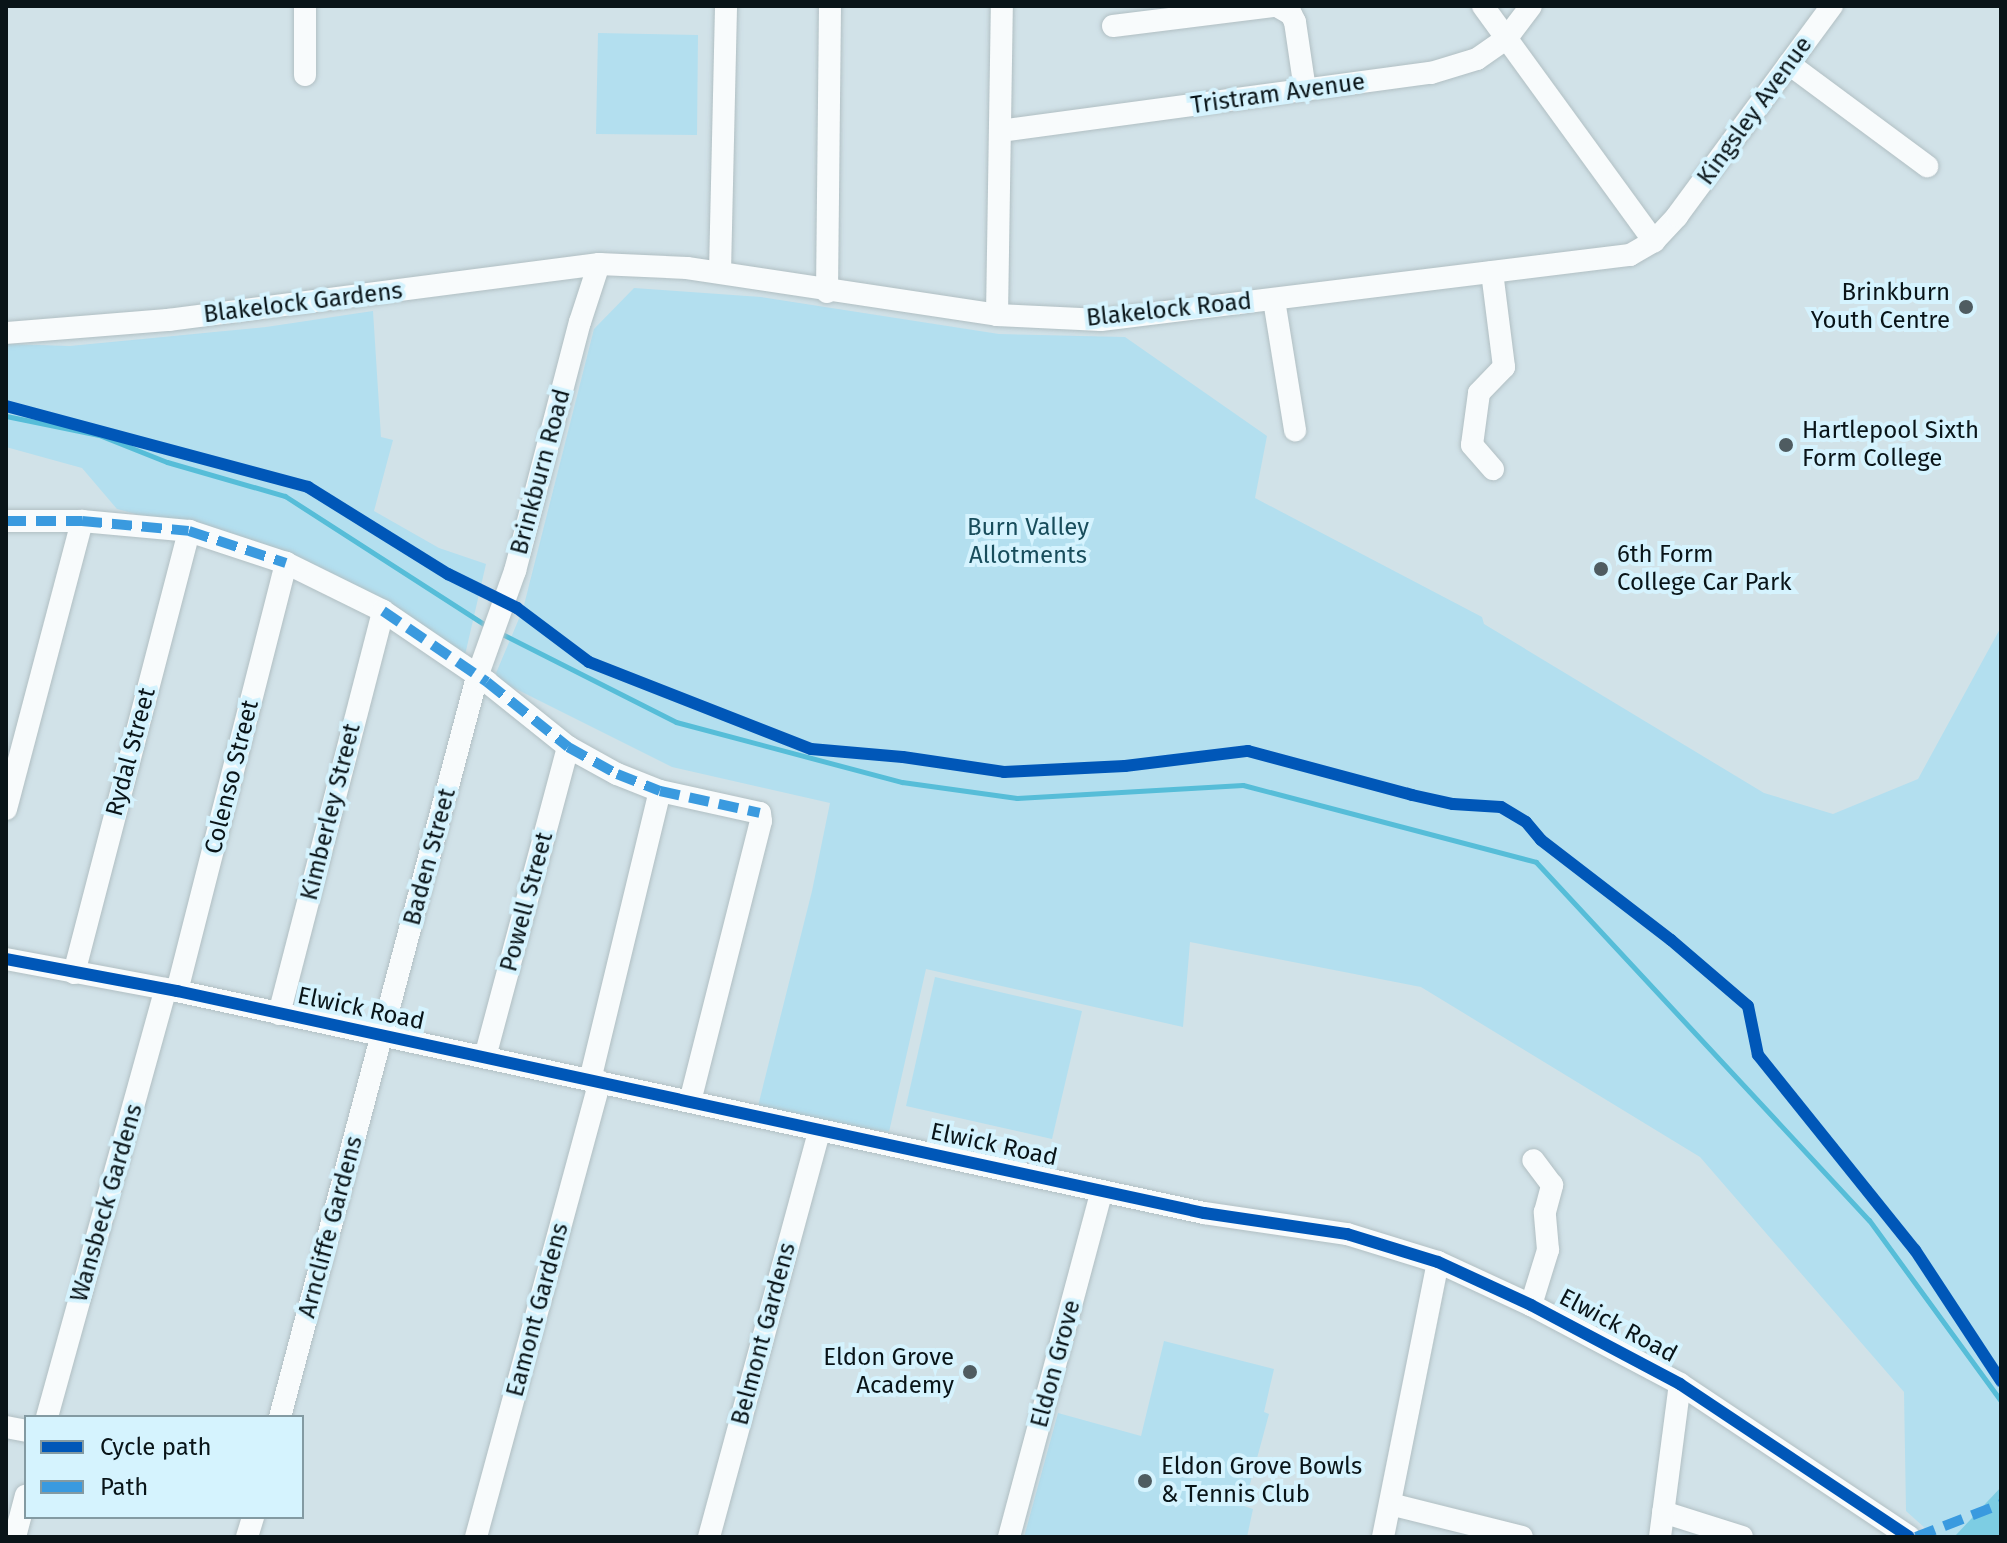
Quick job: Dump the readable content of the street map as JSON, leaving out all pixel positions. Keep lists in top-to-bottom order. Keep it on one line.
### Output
{"streets":{"street":["Tristram Avenue","Kingsley Avenue","Blakelock Gardens","Blakelock Road","Brinkburn Road","Rydal Street","Colenso Street","Kimberley Street","Baden Street","Powell Street","Elwick Road","Wansbeck Gardens","Arncliffe Gardens","Eamont Gardens","Belmont Gardens","Eldon Grove"]},"crossings":[["Kingsley Avenue","Blakelock Road"],["Blakelock Gardens","Blakelock Road"],["Blakelock Gardens","Brinkburn Road"],["Blakelock Road","Brinkburn Road"],["Brinkburn Road","Baden Street"],["Rydal Street","Elwick Road"],["Colenso Street","Elwick Road"],["Colenso Street","Wansbeck Gardens"],["Kimberley Street","Elwick Road"],["Baden Street","Elwick Road"],["Baden Street","Arncliffe Gardens"],["Powell Street","Elwick Road"],["Elwick Road","Wansbeck Gardens"],["Elwick Road","Arncliffe Gardens"],["Elwick Road","Eamont Gardens"],["Elwick Road","Belmont Gardens"],["Elwick Road","Eldon Grove"]],"parks":["Burn Valley Allotments"],"places":["Brinkburn Youth Centre","Hartlepool Sixth Form College","6th Form College Car Park","Eldon Grove Academy","Eldon Grove Bowls & Tennis Club"],"legend":["Cycle path","Path"]}
